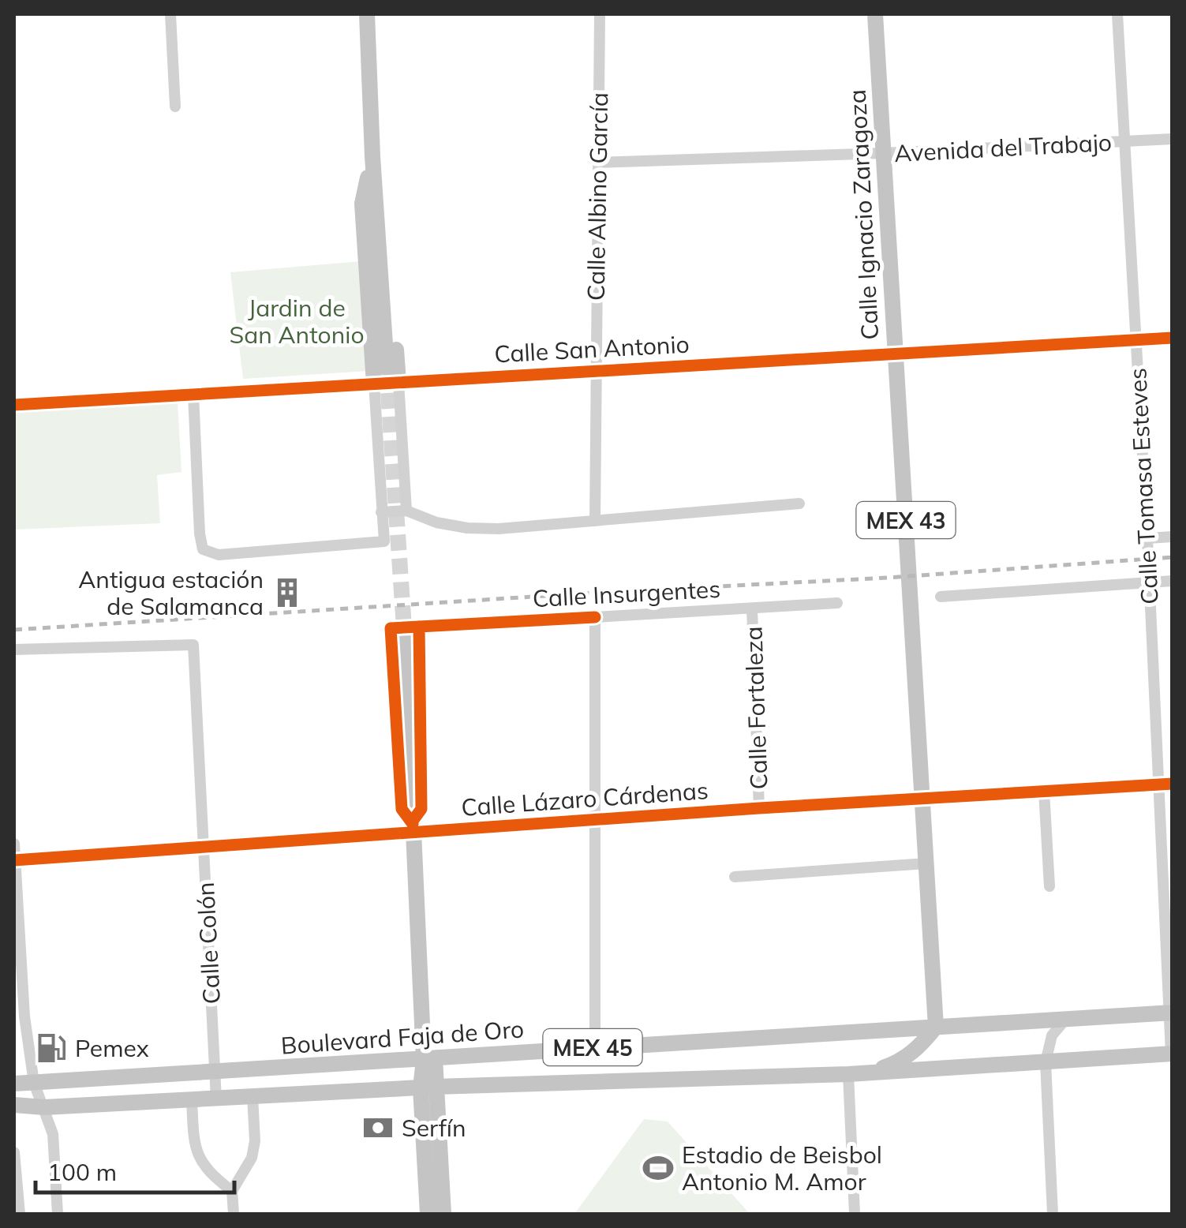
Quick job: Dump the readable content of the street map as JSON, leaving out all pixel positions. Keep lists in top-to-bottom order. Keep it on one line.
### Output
{"streets":{"main road":["Calle Ignacio Zaragoza","MEX 43","Boulevard Faja de Oro","MEX 45"],"street":["Avenida del Trabajo","Calle Albino García","Calle San Antonio","Calle Tomasa Esteves","Calle Insurgentes","Calle Fortaleza","Calle Lázaro Cárdenas","Calle Colón"]},"crossings":[["Avenida del Trabajo","Calle Albino García"],["Avenida del Trabajo","Calle Ignacio Zaragoza"],["Avenida del Trabajo","Calle Tomasa Esteves"],["Calle Albino García","Calle San Antonio"],["Calle Ignacio Zaragoza","Calle San Antonio"],["Calle Ignacio Zaragoza","Calle Lázaro Cárdenas"],["Calle Ignacio Zaragoza","Boulevard Faja de Oro"],["Calle San Antonio","Calle Tomasa Esteves"],["Calle Tomasa Esteves","Calle Lázaro Cárdenas"],["Calle Tomasa Esteves","Boulevard Faja de Oro"],["Calle Insurgentes","Calle Fortaleza"],["Calle Insurgentes","Calle Lázaro Cárdenas"],["Calle Fortaleza","Calle Lázaro Cárdenas"],["Calle Lázaro Cárdenas","Calle Colón"],["Calle Colón","Boulevard Faja de Oro"]],"parks":["Jardin de San Antonio"],"places":{"building":["Antigua estación de Salamanca"],"fuel station":["Pemex"],"bank":["Serfín"],"sports":["Estadio de Beisbol Antonio M. Amor"]},"scale_bar":"100 m"}
